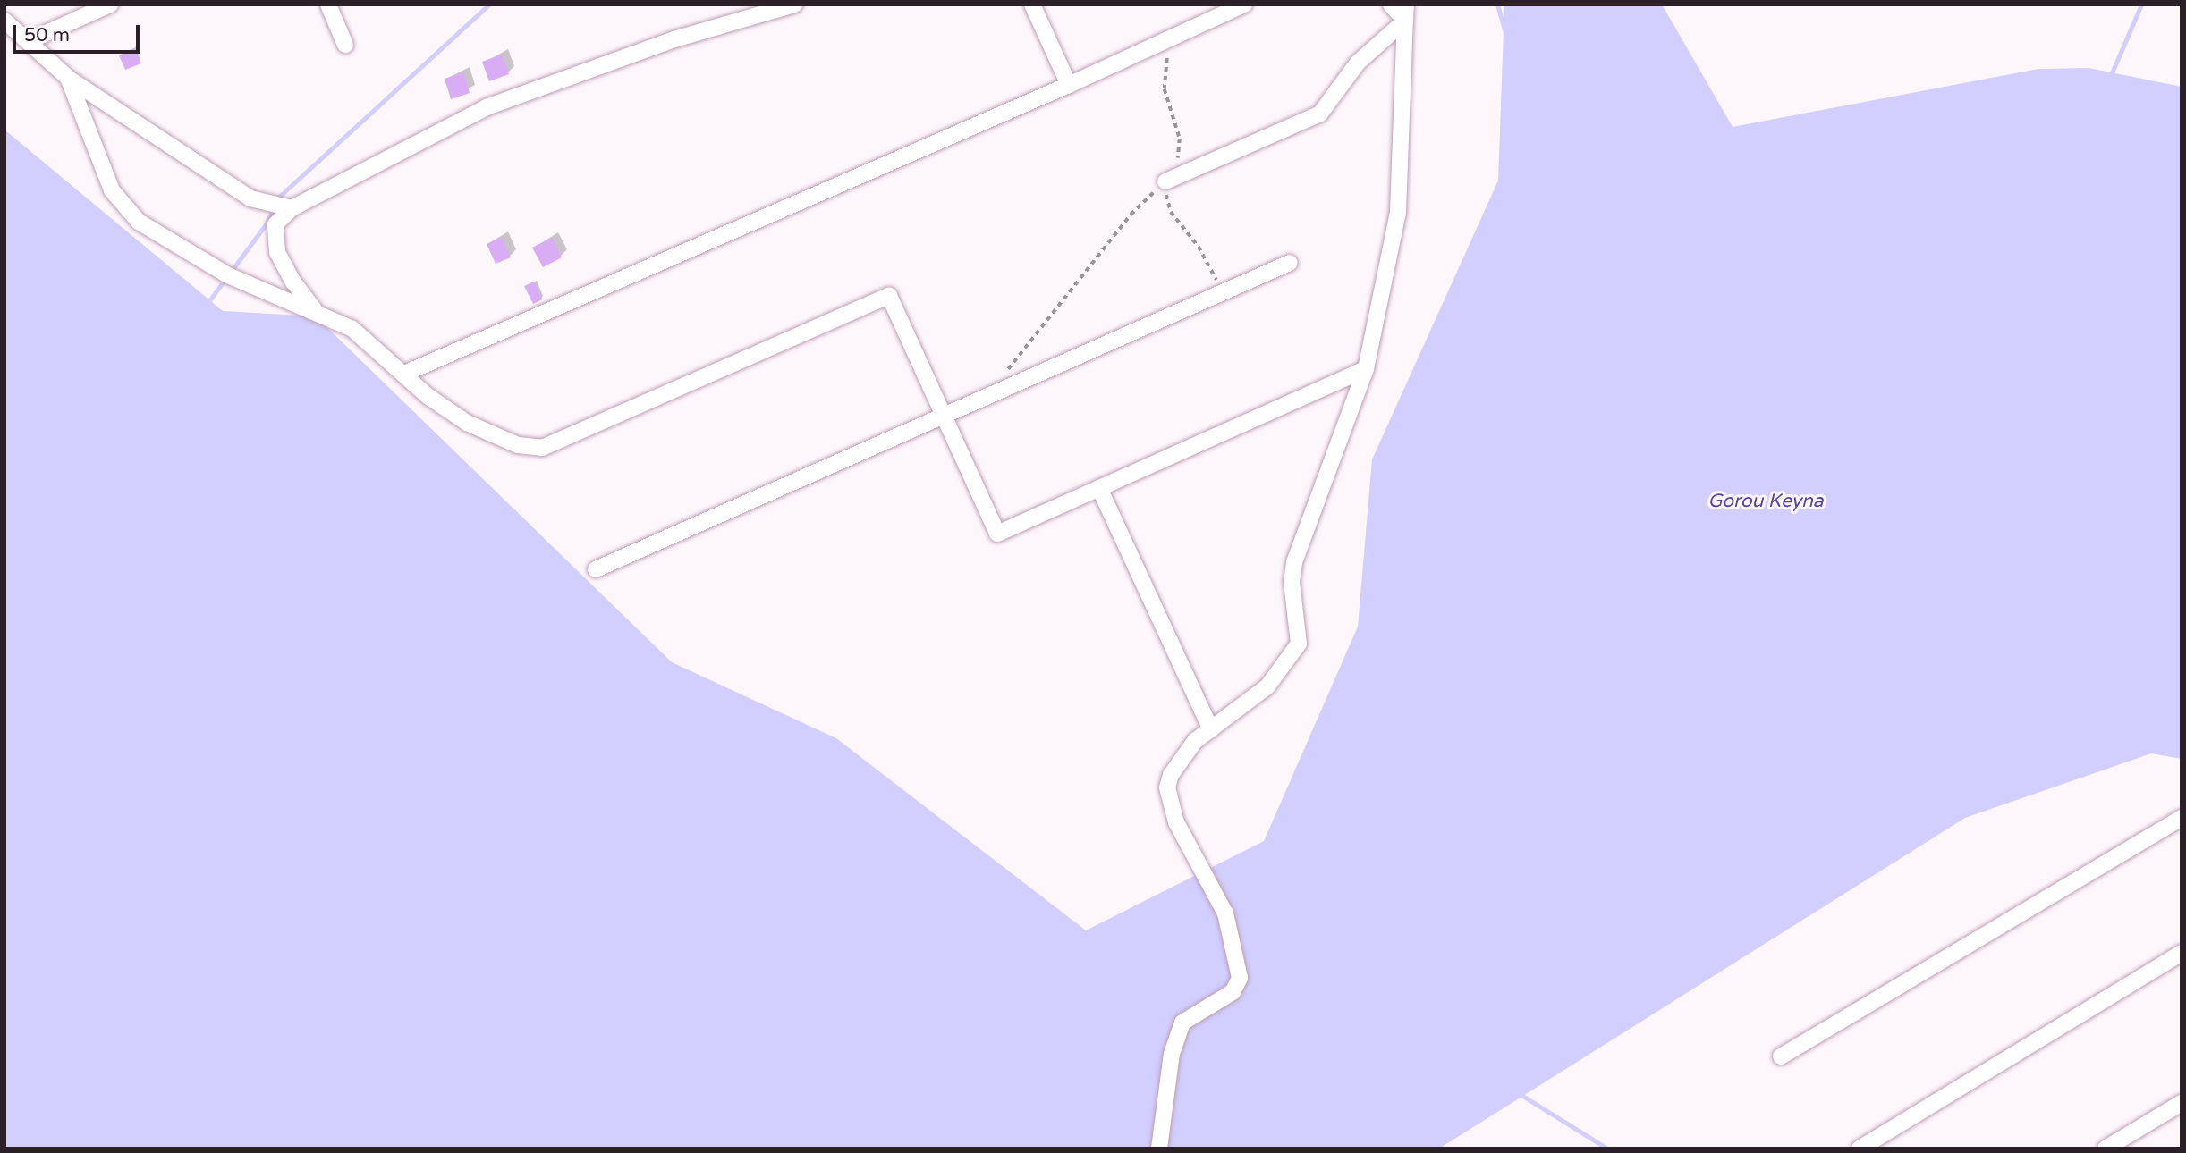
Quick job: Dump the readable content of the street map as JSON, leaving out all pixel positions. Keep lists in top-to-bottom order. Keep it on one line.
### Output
{"water":["Gorou Keyna"],"scale_bar":"50 m"}
